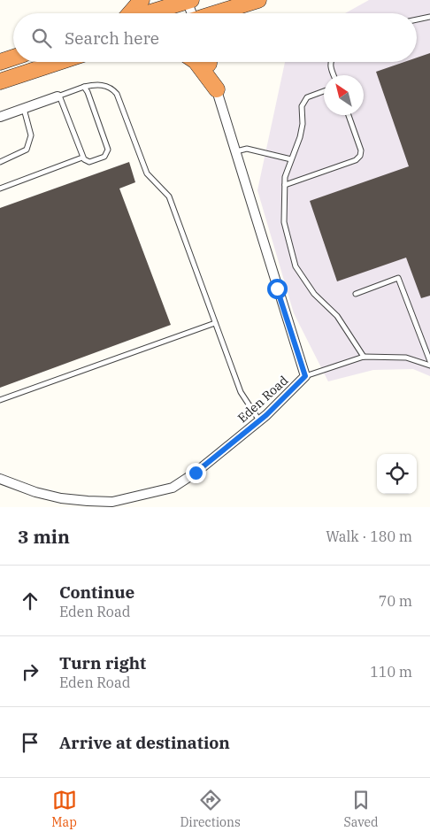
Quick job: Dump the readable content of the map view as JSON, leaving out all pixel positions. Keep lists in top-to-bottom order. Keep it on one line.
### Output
{"streets":{"street":["Eden Road"]},"north":"top left","page":{"search":"Search here","heading":["3 min","Walk · 180 m"],"list":[["Continue","Eden Road","70 m"],["Turn right","Eden Road","110 m"],"Arrive at destination"],"nav":["Map","Directions","Saved"]}}
